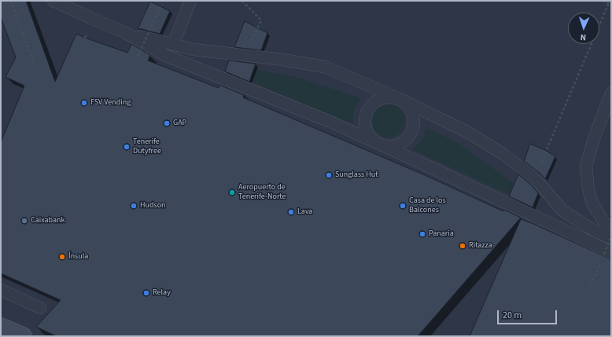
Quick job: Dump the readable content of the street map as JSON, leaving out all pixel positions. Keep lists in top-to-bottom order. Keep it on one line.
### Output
{"places":["FSV Vending","GAP","Tenerife Dutyfree","Sunglass Hut","Aeropuerto de Tenerife-Norte","Hudson","Casa de los Balcones","Lava","Caixabank","Panaria","Ritazza","Ínsula","Relay"],"scale_bar":"20 m","north":"bottom"}
